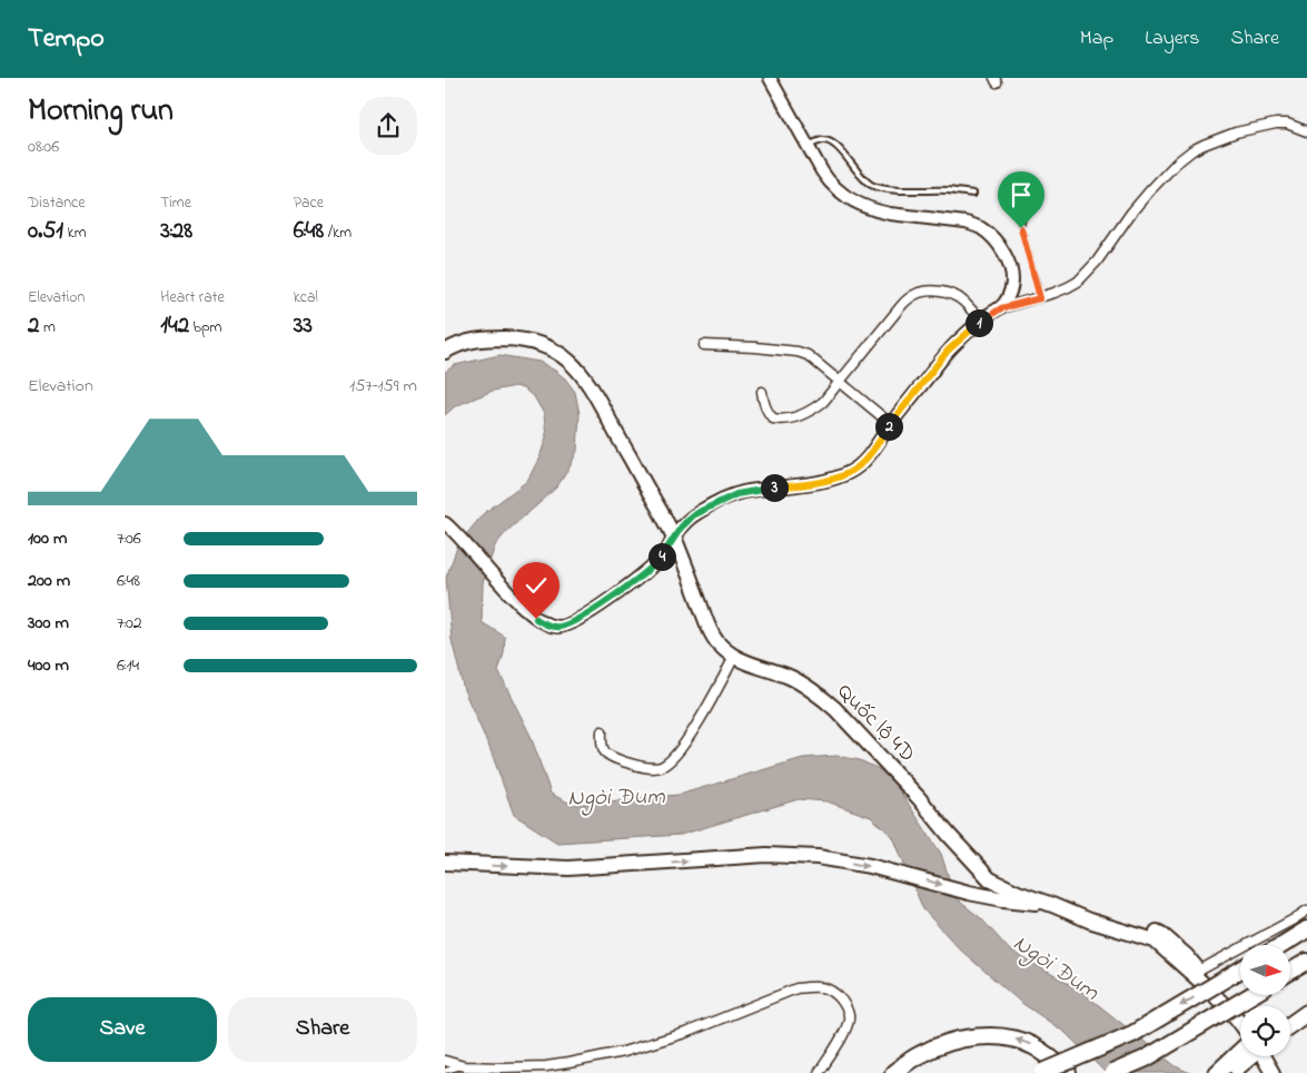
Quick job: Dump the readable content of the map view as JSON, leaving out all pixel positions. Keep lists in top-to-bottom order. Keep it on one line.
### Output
{"streets":{"main road":["Quốc lộ 4D"]},"water":["Ngòi Đum"],"north":"right","page":{"header":"Tempo","nav":["Map","Layers","Share"],"heading":["Morning run","08:06"],"stats":[["Distance","0.51 km"],["Time","3:28"],["Pace","6:48 /km"],["Elevation","2 m"],["Heart rate","142 bpm"],["kcal","33"]],"pins":["1","2","3","4"],"chart":["Elevation","157–159 m"],"list":[{"name":"100 m","note":"7:06"},{"name":"200 m","note":"6:48"},{"name":"300 m","note":"7:02"},{"name":"400 m","note":"6:14"}],"buttons":["Save","Share"]}}
